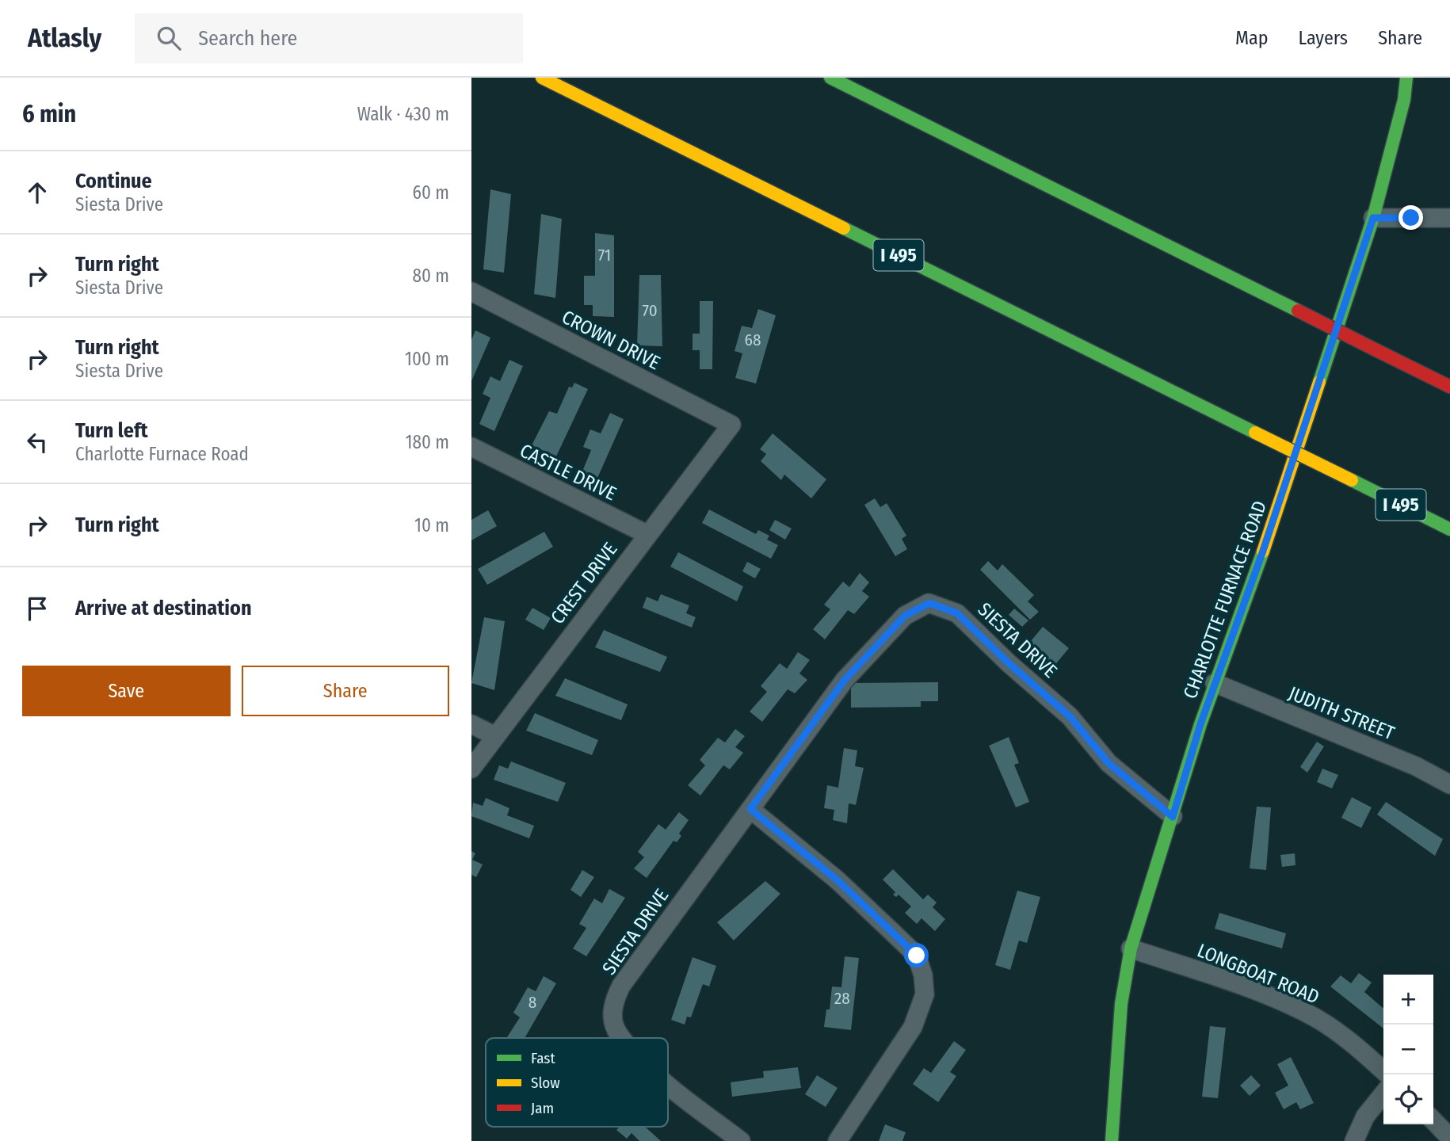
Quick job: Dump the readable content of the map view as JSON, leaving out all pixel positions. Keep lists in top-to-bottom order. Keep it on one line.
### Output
{"streets":{"main road":["I 495","CHARLOTTE FURNACE ROAD"],"street":["CROWN DRIVE","CASTLE DRIVE","CREST DRIVE","SIESTA DRIVE","JUDITH STREET","LONGBOAT ROAD"]},"crossings":[["CROWN DRIVE","CREST DRIVE"],["CASTLE DRIVE","CREST DRIVE"],["CHARLOTTE FURNACE ROAD","SIESTA DRIVE"],["CHARLOTTE FURNACE ROAD","JUDITH STREET"],["CHARLOTTE FURNACE ROAD","LONGBOAT ROAD"]],"house_numbers":["71","70","68","28","8"],"legend":["Fast","Slow","Jam"],"page":{"header":"Atlasly","search":"Search here","nav":["Map","Layers","Share"],"heading":["6 min","Walk · 430 m"],"list":[["Continue","Siesta Drive","60 m"],["Turn right","Siesta Drive","80 m"],["Turn right","Siesta Drive","100 m"],["Turn left","Charlotte Furnace Road","180 m"],["Turn right","10 m"],"Arrive at destination"],"buttons":["Save","Share"],"map_buttons":["+","−"]}}
